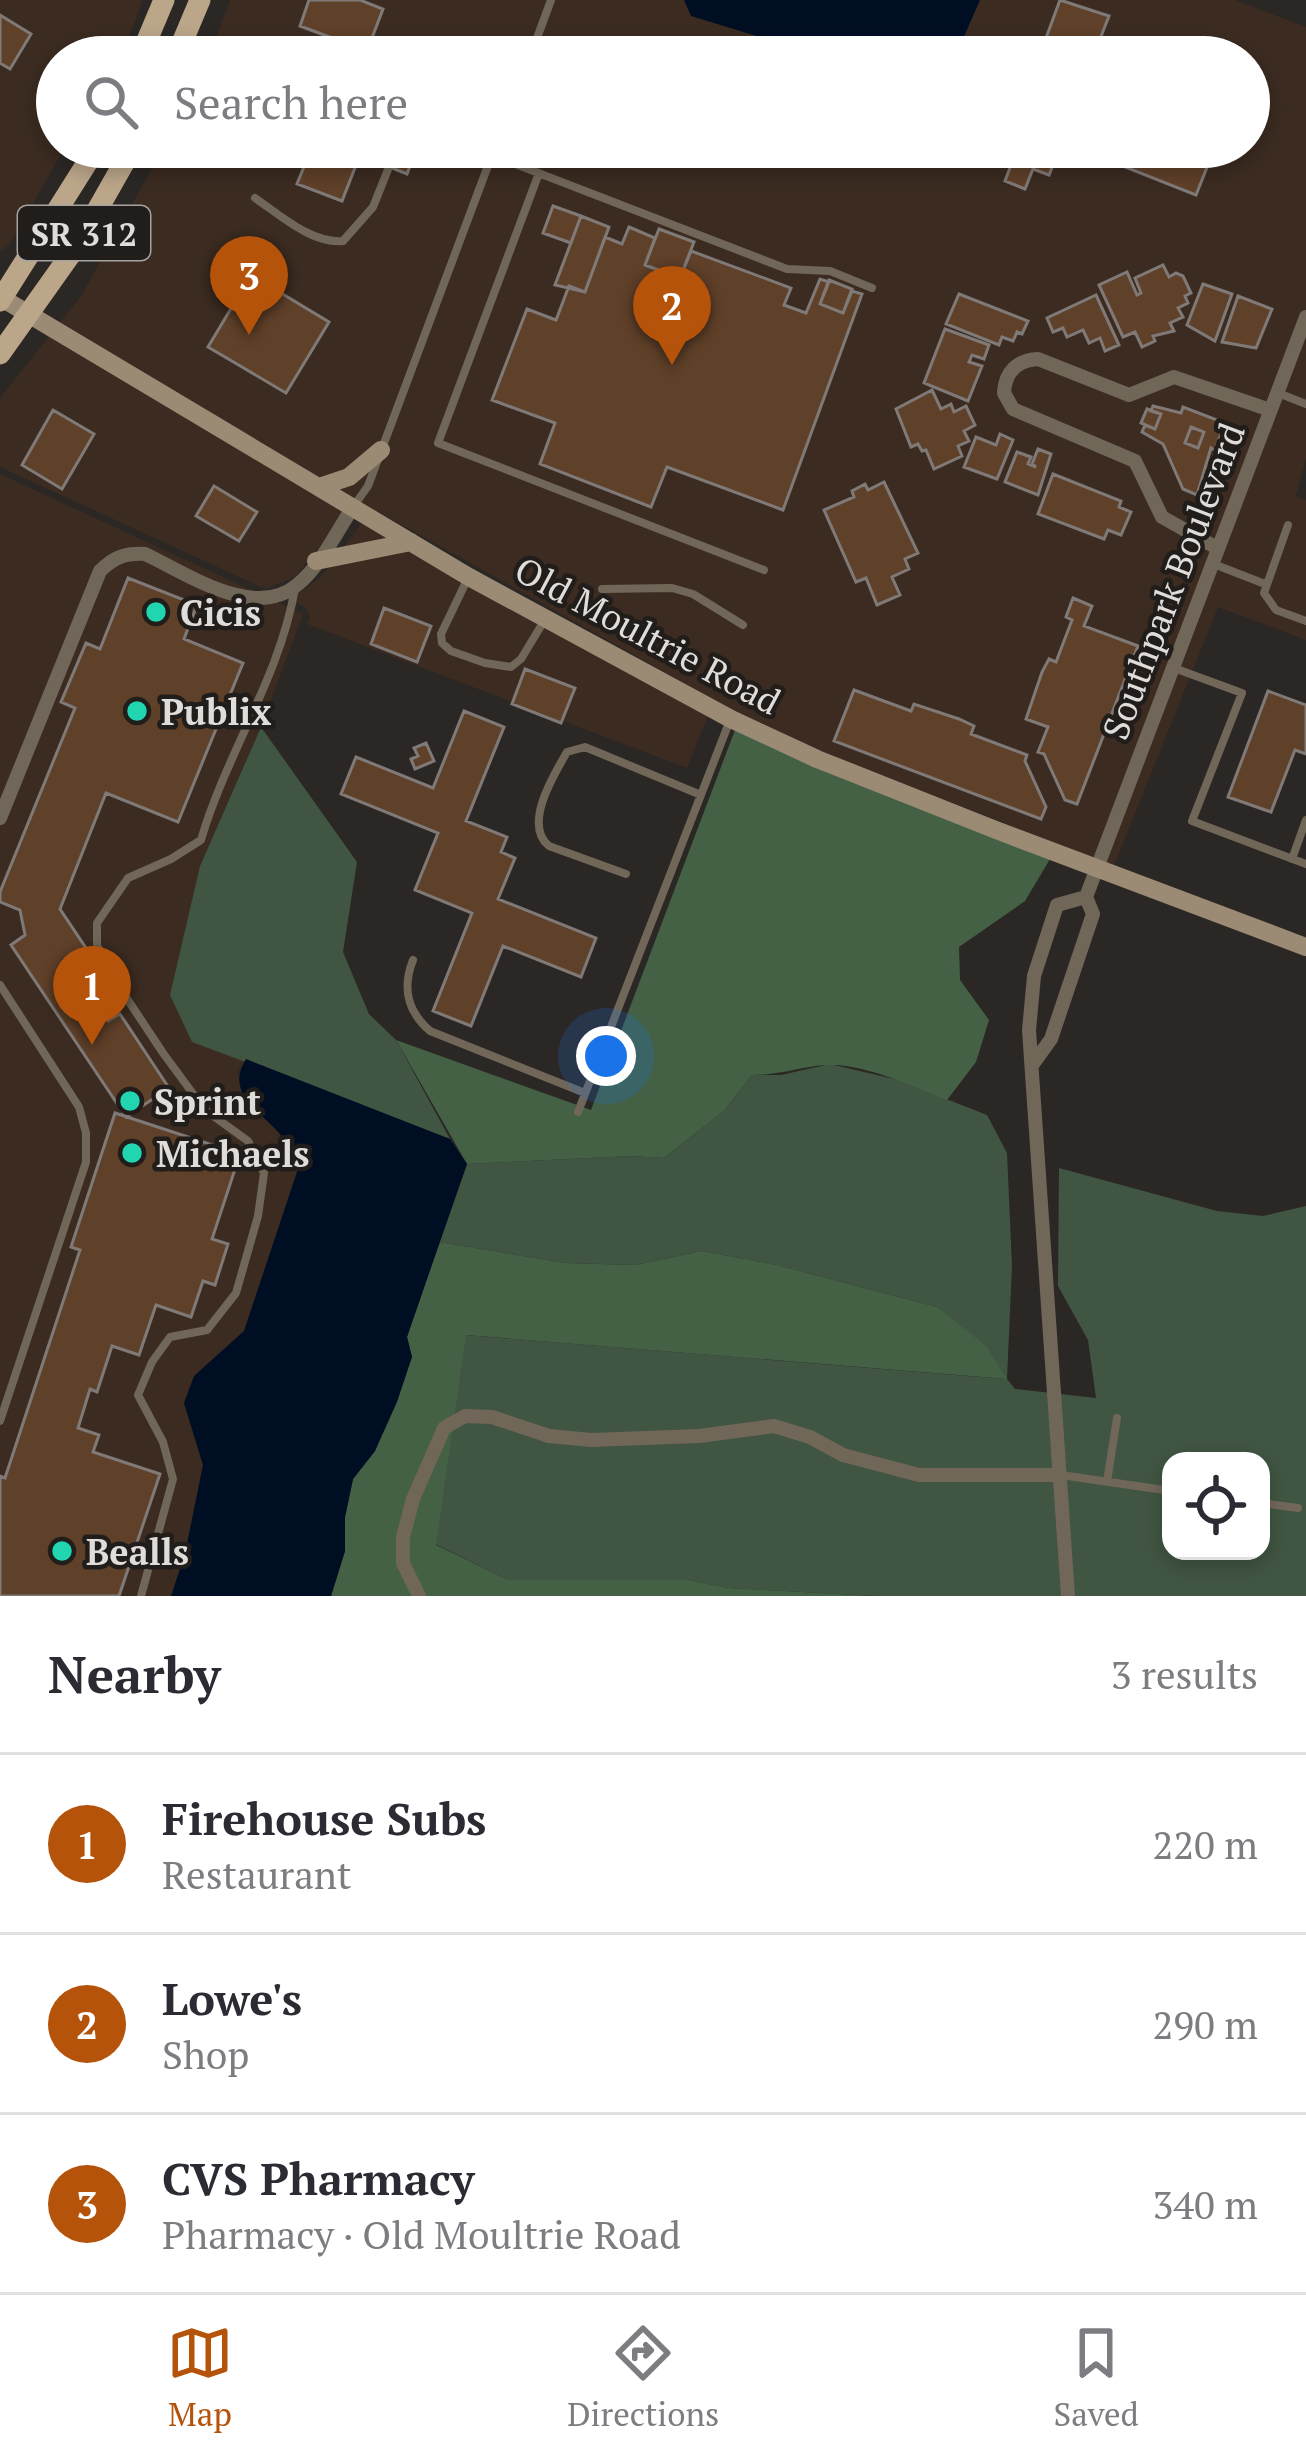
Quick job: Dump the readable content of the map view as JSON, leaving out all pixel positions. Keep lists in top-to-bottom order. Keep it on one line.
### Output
{"streets":{"main road":["SR 312","Old Moultrie Road"],"street":["Southpark Boulevard"]},"crossings":[["SR 312","Old Moultrie Road"],["Southpark Boulevard","Old Moultrie Road"]],"places":["Cicis","Publix","Sprint","Michaels","Bealls"],"page":{"search":"Search here","pins":["3","2","1"],"heading":["Nearby","3 results"],"list":[{"mark":"1","name":"Firehouse Subs","note":"Restaurant","value":"220 m"},{"mark":"2","name":"Lowe's","note":"Shop","value":"290 m"},{"mark":"3","name":"CVS Pharmacy","note":"Pharmacy · Old Moultrie Road","value":"340 m"}],"nav":["Map","Directions","Saved"]}}
